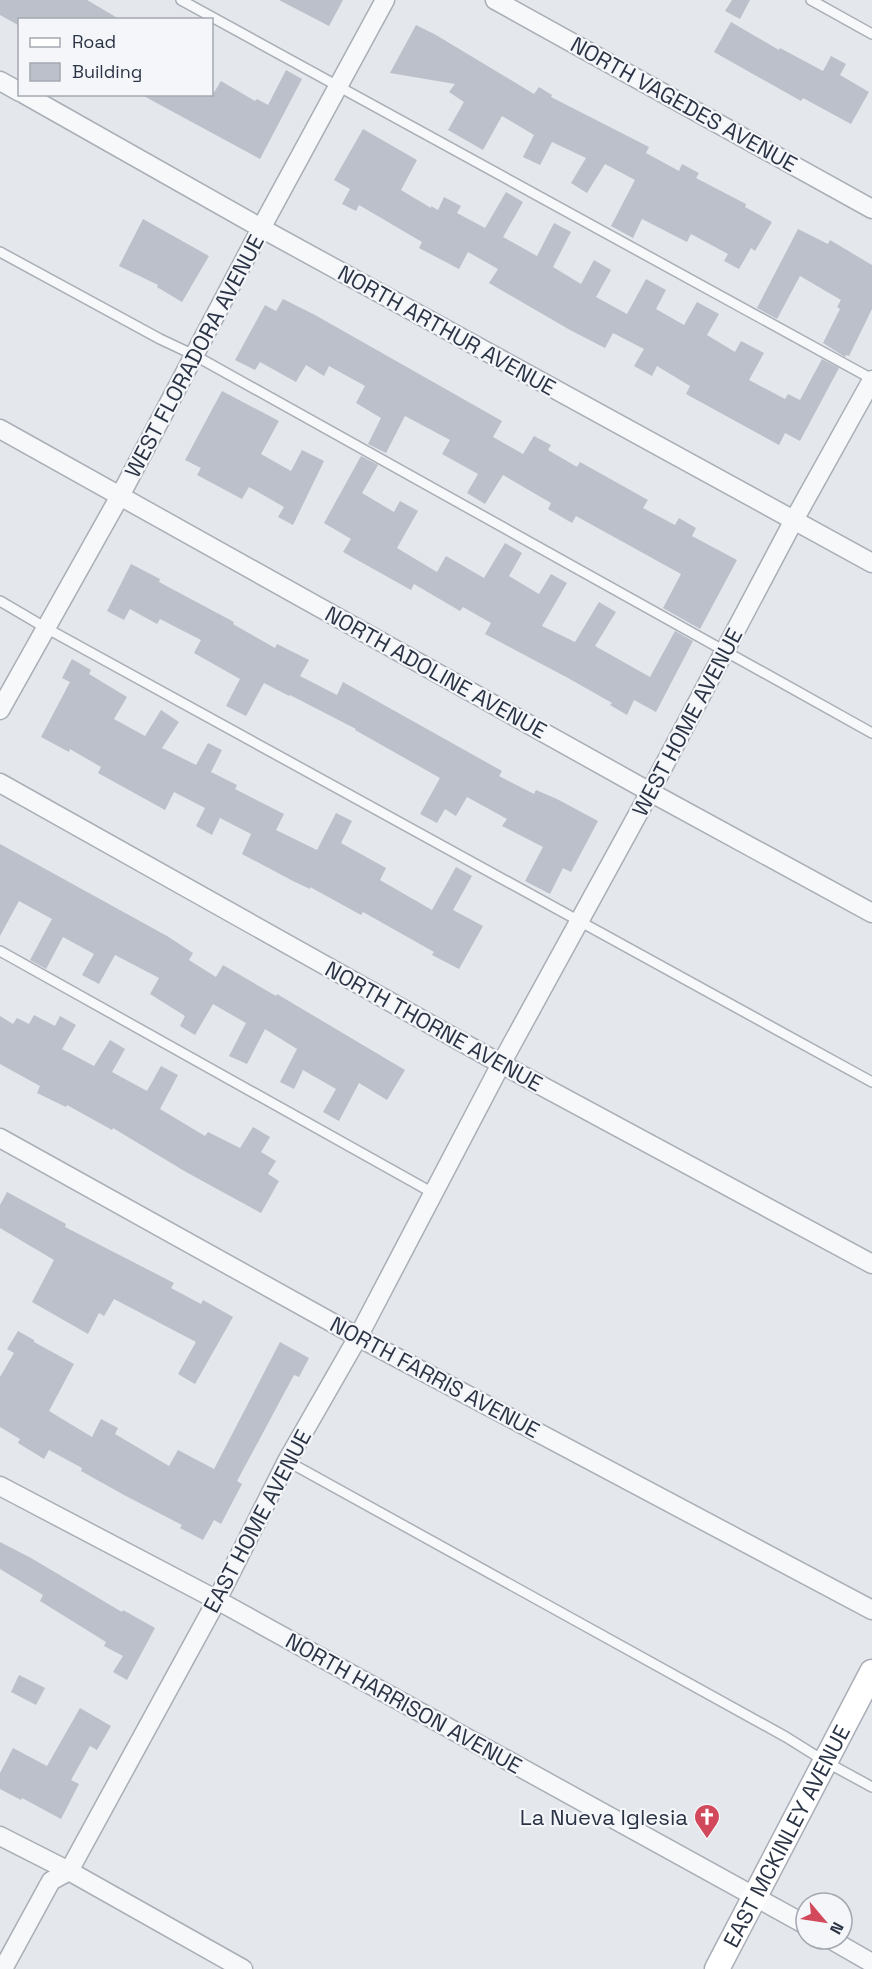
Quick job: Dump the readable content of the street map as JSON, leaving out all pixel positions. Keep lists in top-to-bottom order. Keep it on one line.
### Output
{"streets":{"main road":["EAST MCKINLEY AVENUE"],"street":["NORTH VAGEDES AVENUE","NORTH ARTHUR AVENUE","WEST FLORADORA AVENUE","NORTH ADOLINE AVENUE","WEST HOME AVENUE","NORTH THORNE AVENUE","NORTH FARRIS AVENUE","EAST HOME AVENUE","NORTH HARRISON AVENUE"]},"crossings":[["NORTH ARTHUR AVENUE","WEST FLORADORA AVENUE"],["NORTH ARTHUR AVENUE","WEST HOME AVENUE"],["WEST FLORADORA AVENUE","NORTH ADOLINE AVENUE"],["NORTH ADOLINE AVENUE","WEST HOME AVENUE"],["WEST HOME AVENUE","NORTH THORNE AVENUE"],["WEST HOME AVENUE","EAST HOME AVENUE"],["NORTH THORNE AVENUE","EAST HOME AVENUE"],["NORTH FARRIS AVENUE","EAST HOME AVENUE"],["EAST HOME AVENUE","NORTH HARRISON AVENUE"],["NORTH HARRISON AVENUE","EAST MCKINLEY AVENUE"]],"places":{"church":["La Nueva Iglesia"]},"legend":["Road","Building"],"north":"bottom right"}
